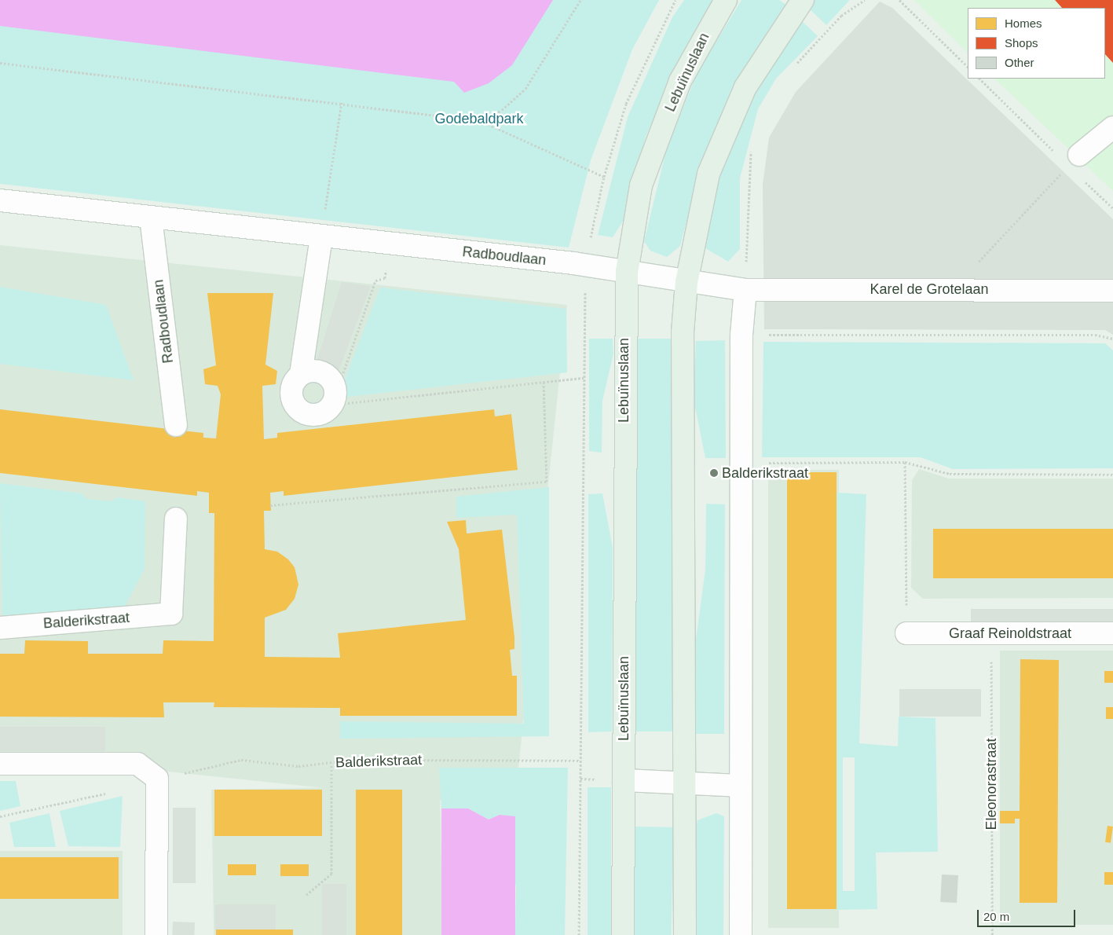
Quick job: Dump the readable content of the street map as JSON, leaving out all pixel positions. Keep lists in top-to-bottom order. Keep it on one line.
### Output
{"streets":{"main road":["Lebuïnuslaan"],"street":["Radboudlaan","Karel de Grotelaan","Balderikstraat","Graaf Reinoldstraat"],"path":["Eleonorastraat"]},"crossings":[["Lebuïnuslaan","Radboudlaan"],["Graaf Reinoldstraat","Eleonorastraat"]],"parks":["Godebaldpark"],"places":["Balderikstraat"],"legend":["Homes","Shops","Other"],"scale_bar":"20 m"}
